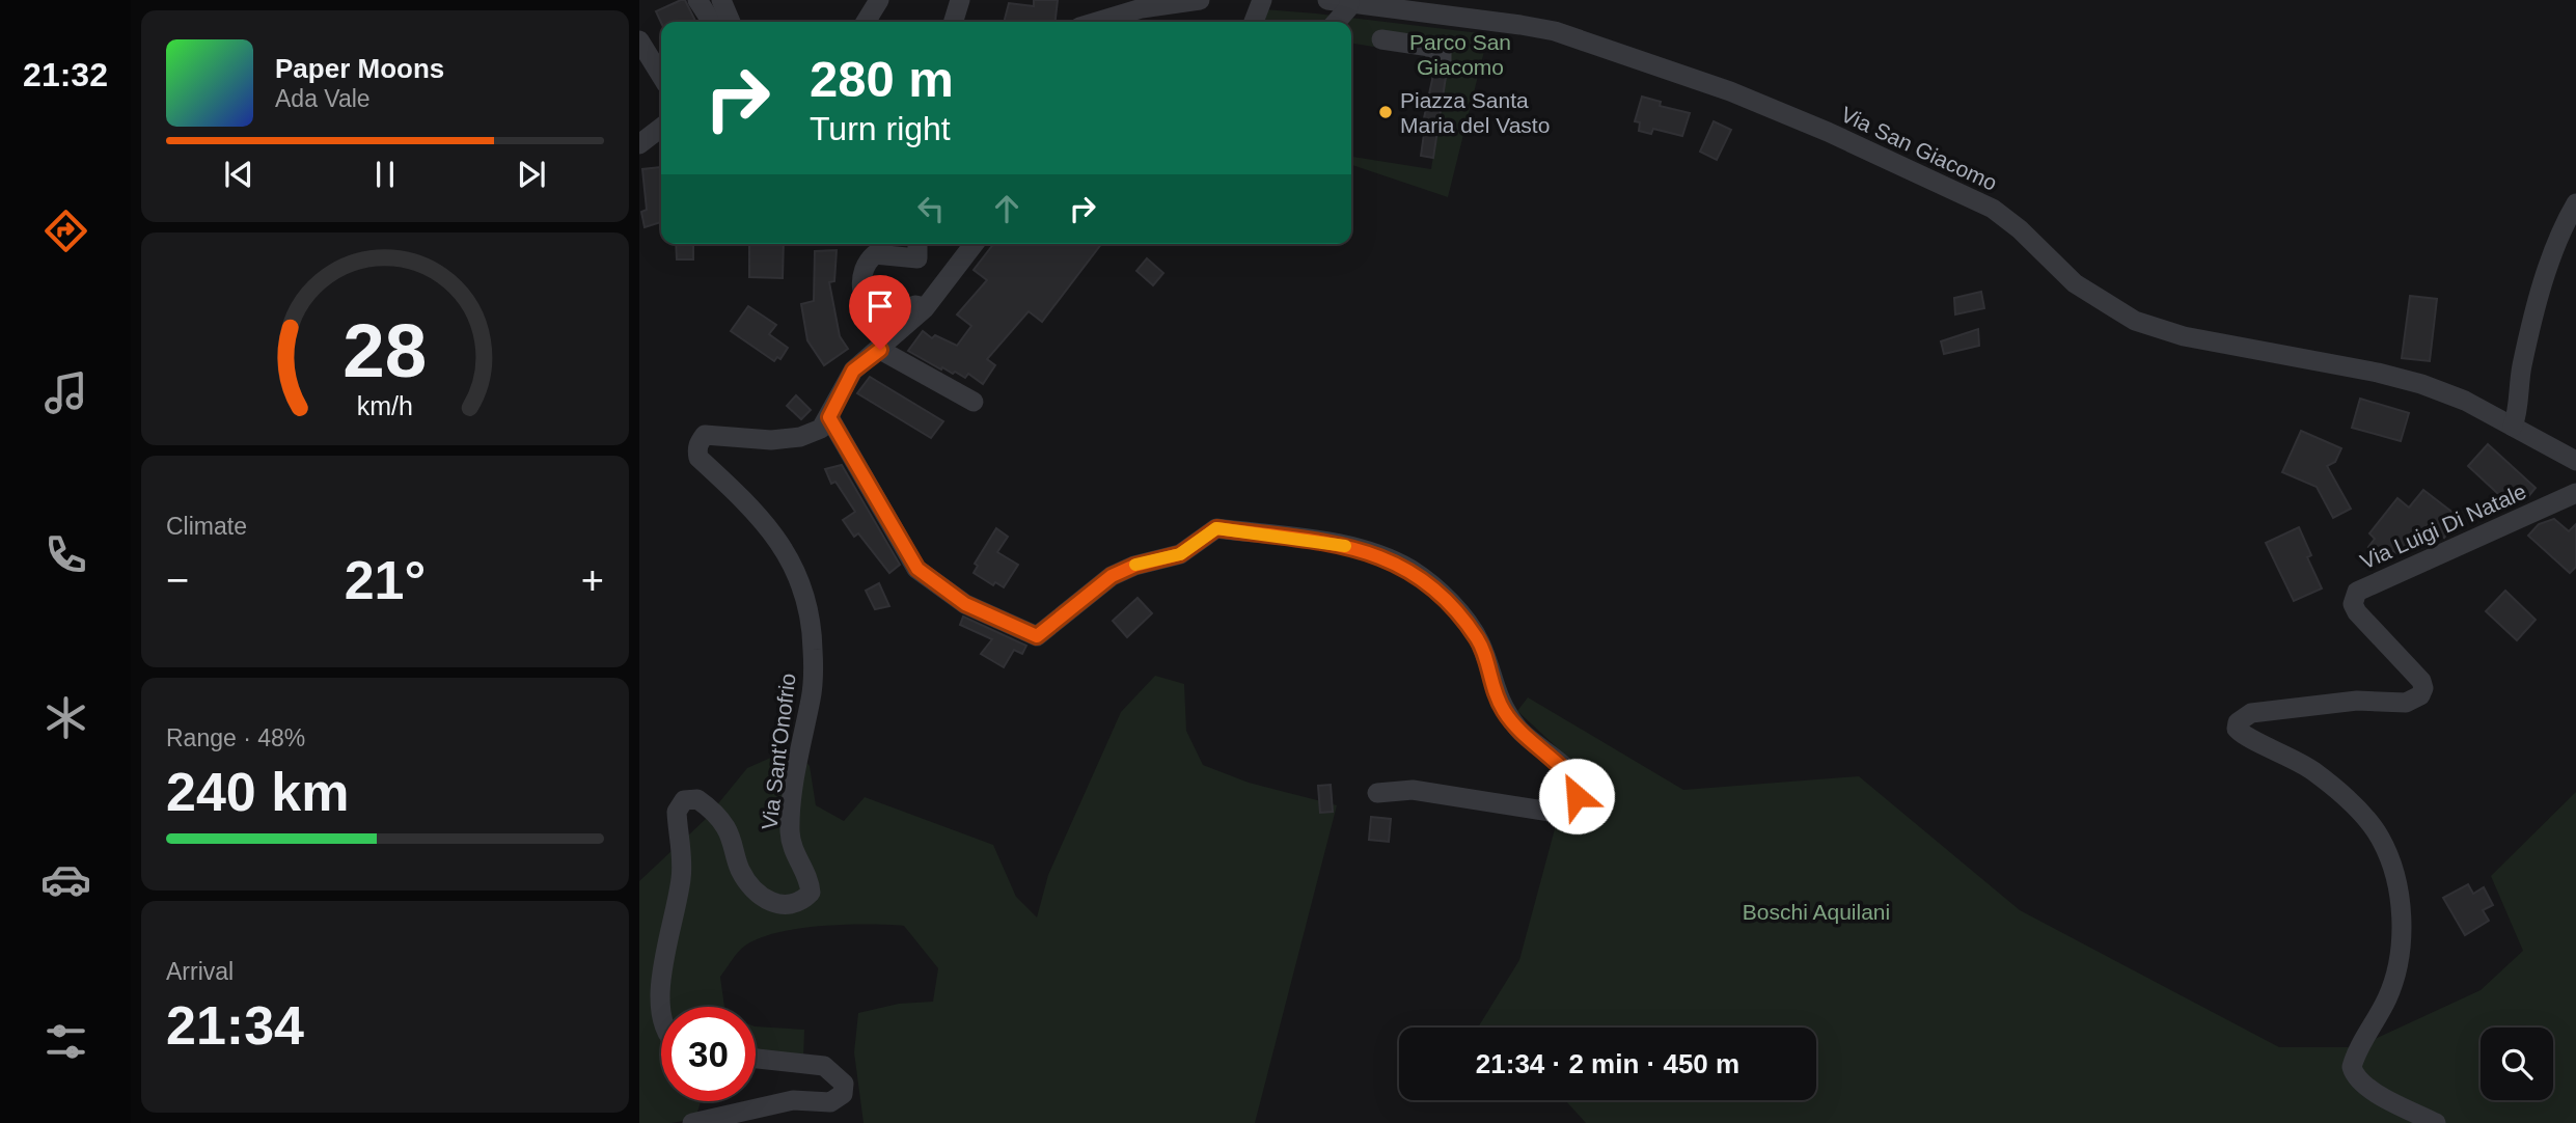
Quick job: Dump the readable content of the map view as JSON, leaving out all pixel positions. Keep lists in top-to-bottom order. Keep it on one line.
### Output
{"streets":{"street":["Via San Giacomo","Via Luigi Di Natale","Via Sant'Onofrio"]},"parks":["Parco San Giacomo","Boschi Aquilani"],"places":["Piazza Santa Maria del Vasto"],"page":{"tabs":"21:32","turn":["280 m","Turn right"],"song":["Paper Moons","Ada Vale"],"tile":["Climate",["Range · 48%","240 km"],["Arrival","21:34"]],"heat":["−","21°","+"],"limit":"30","trip":"21:34 · 2 min · 450 m","gauge":["28","km/h"]}}
